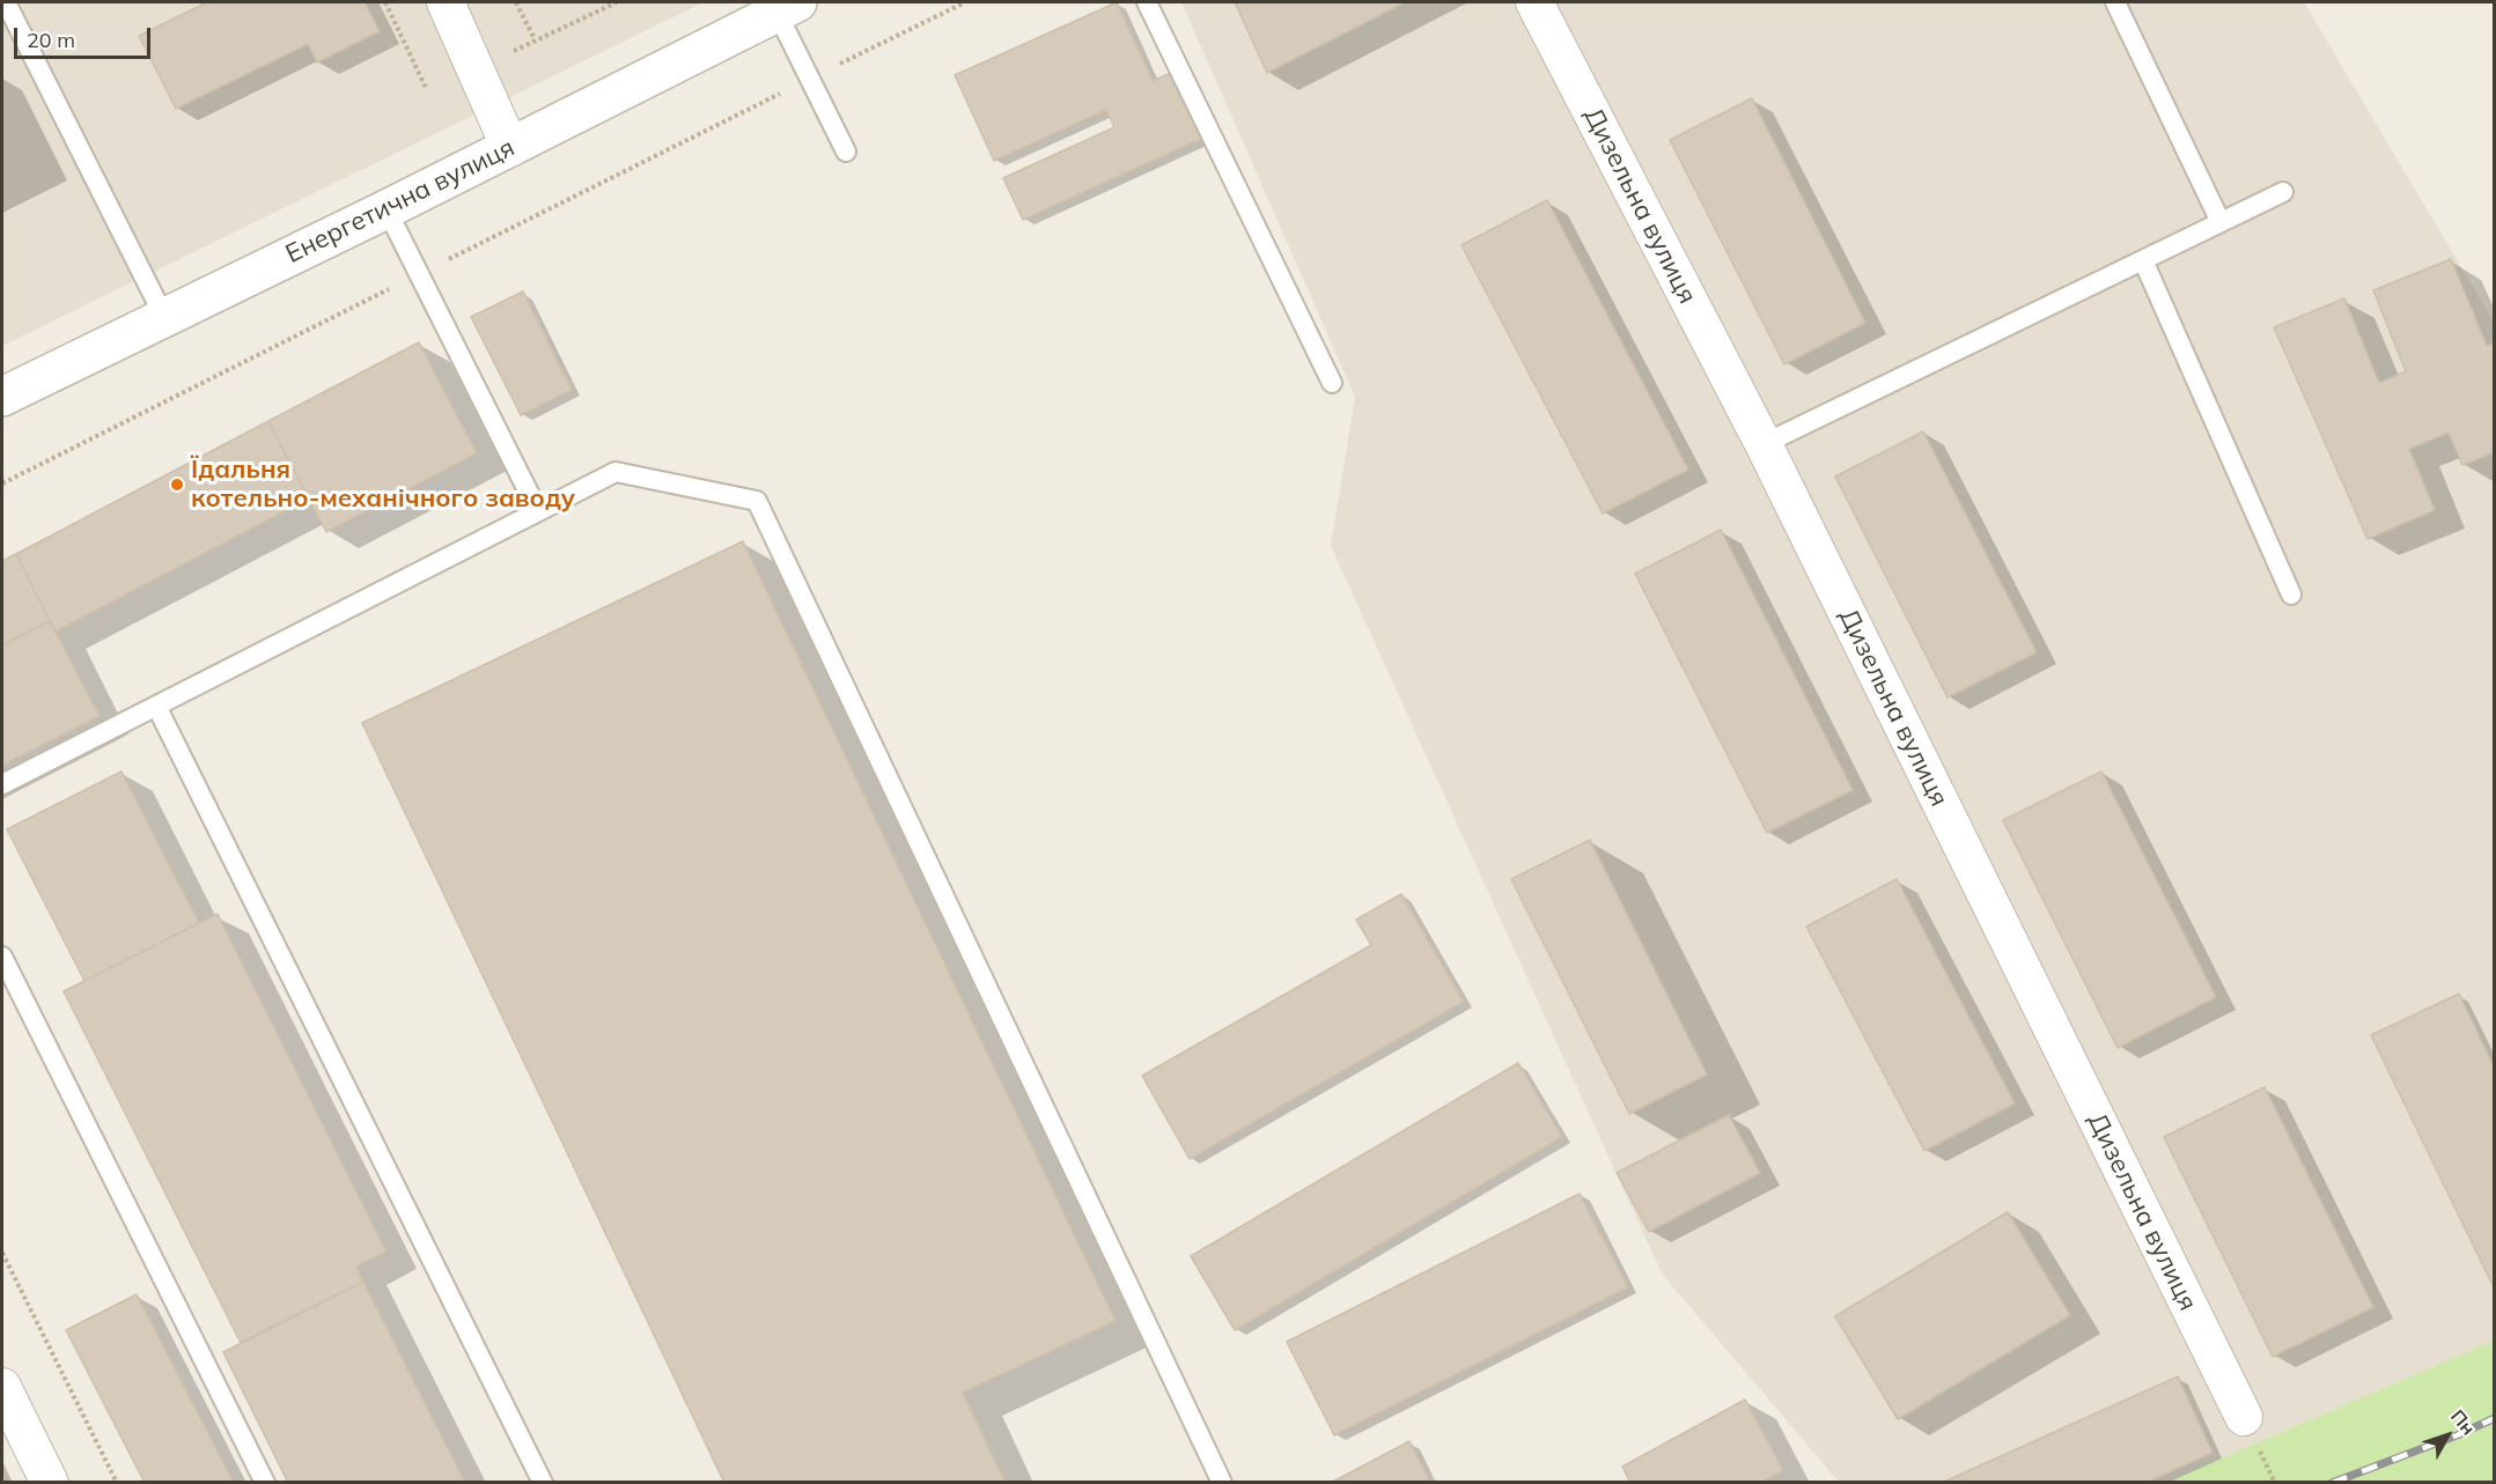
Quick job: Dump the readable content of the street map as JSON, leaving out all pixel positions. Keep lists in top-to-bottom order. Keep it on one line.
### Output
{"streets":{"street":["Енергетична вулиця","Дизельна вулиця"]},"places":["Їдальня котельно-механічного заводу"],"scale_bar":"20 m","north":"top right"}
